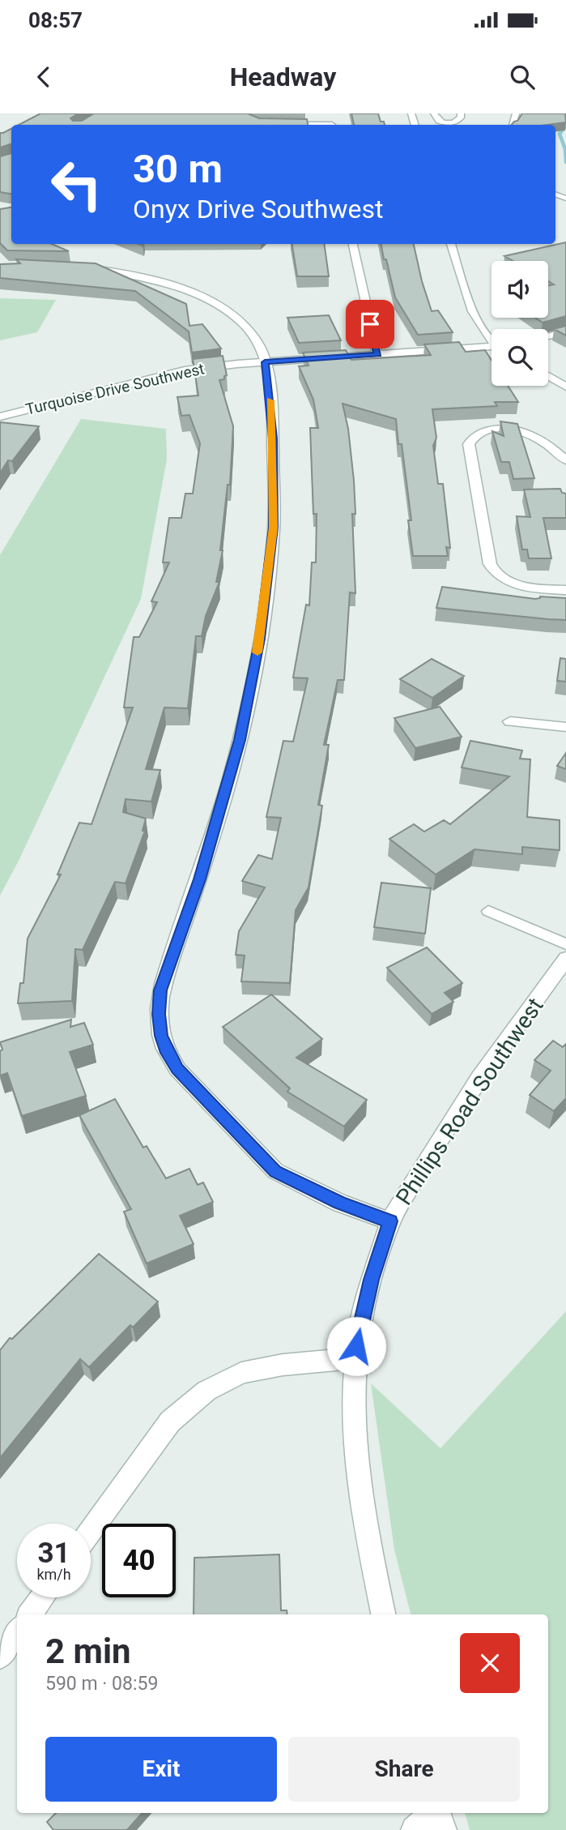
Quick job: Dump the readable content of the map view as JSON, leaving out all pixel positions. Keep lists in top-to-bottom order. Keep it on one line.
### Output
{"streets":{"street":["Turquoise Drive Southwest","Phillips Road Southwest"]},"page":{"status":"08:57","header":"Headway","turn":["30 m","Onyx Drive Southwest"],"speed":"31 km/h","limit":"40","heading":["2 min","590 m · 08:59"],"buttons":["Exit","Share"]}}
